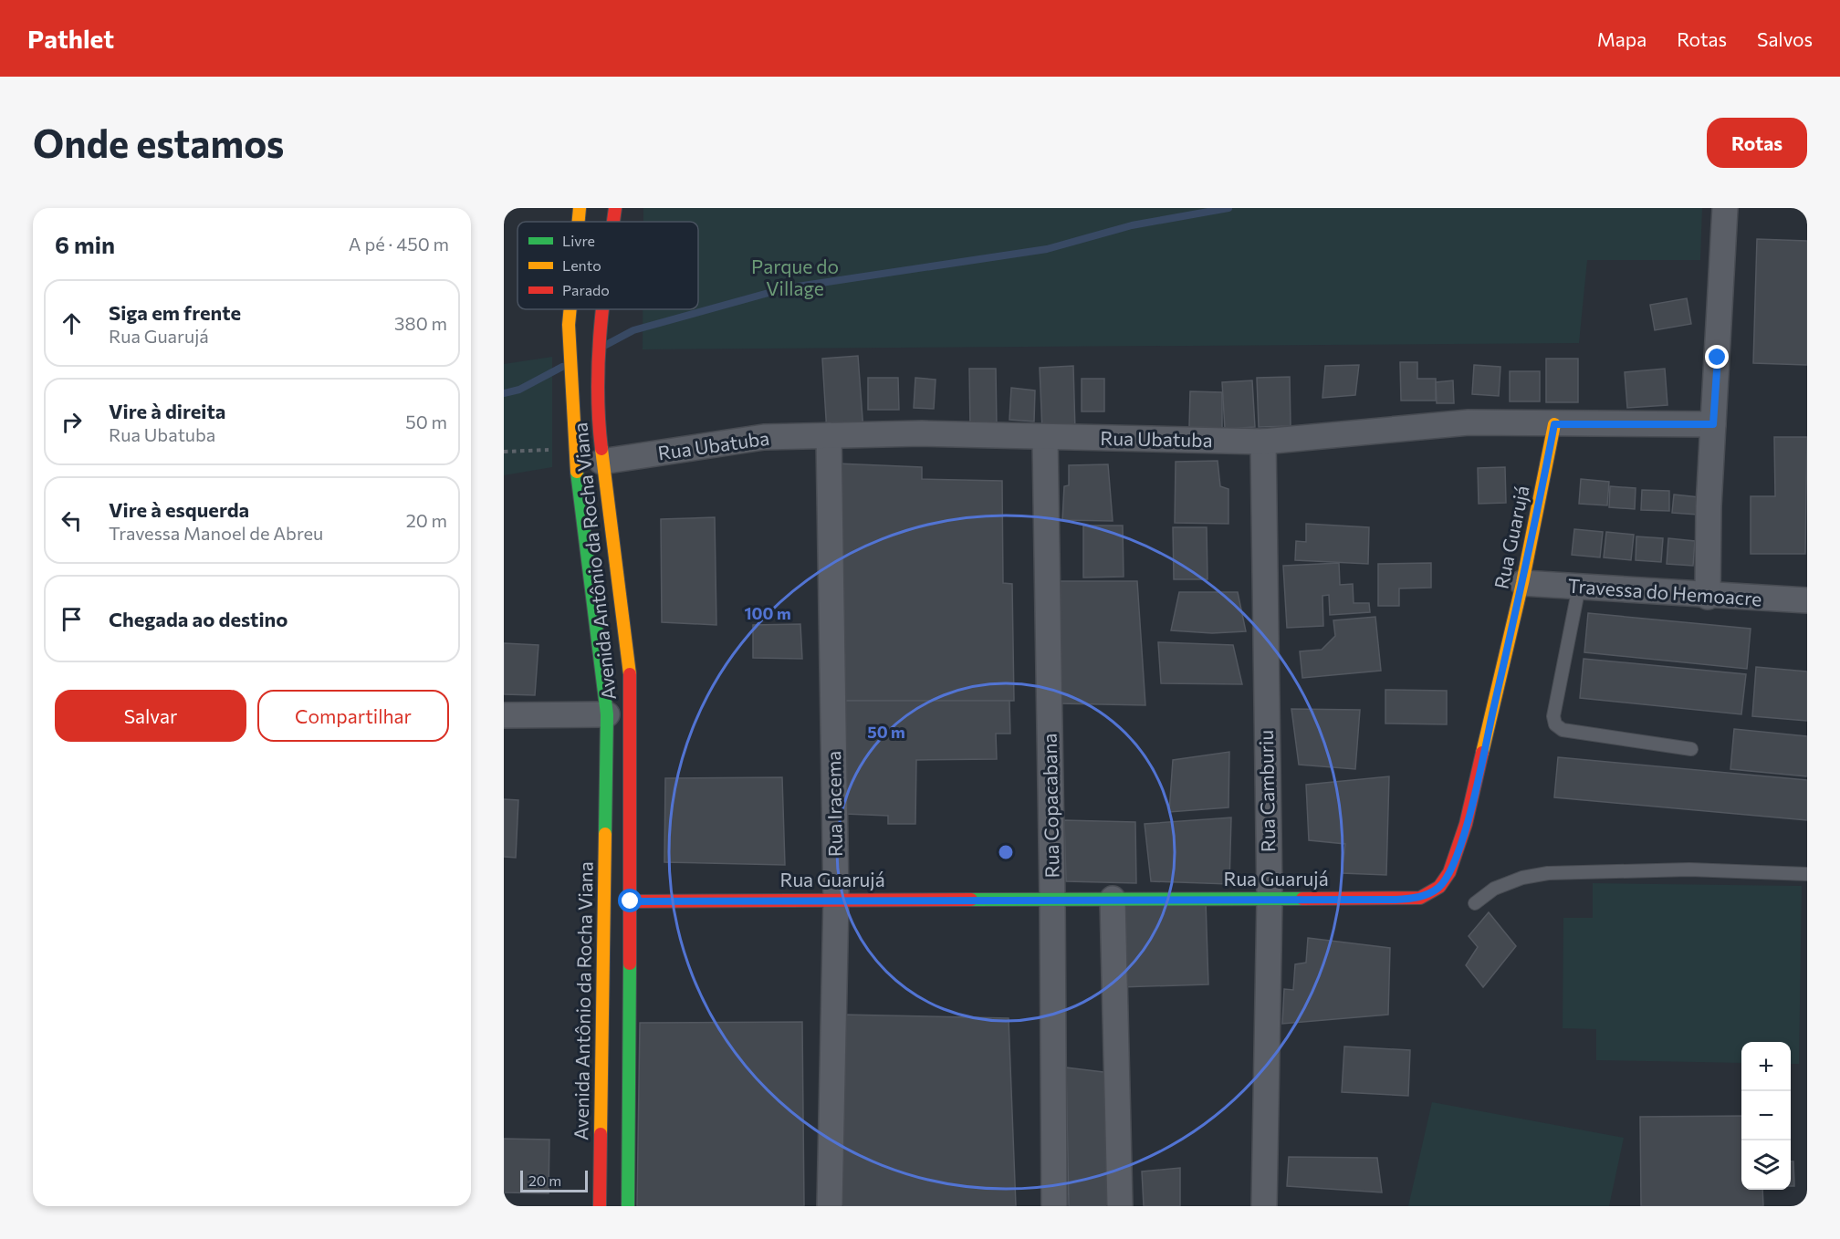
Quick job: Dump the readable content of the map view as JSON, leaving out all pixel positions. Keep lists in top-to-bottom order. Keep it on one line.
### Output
{"streets":{"main road":["Rua Guarujá","Avenida Antônio da Rocha Viana"],"street":["Rua Ubatuba","Travessa do Hemoacre","Rua Camburiu","Rua Iracema","Rua Copacabana"]},"crossings":[["Rua Ubatuba","Rua Guarujá"],["Rua Ubatuba","Avenida Antônio da Rocha Viana"],["Rua Ubatuba","Rua Camburiu"],["Rua Ubatuba","Rua Iracema"],["Rua Ubatuba","Rua Copacabana"],["Rua Guarujá","Avenida Antônio da Rocha Viana"],["Rua Guarujá","Travessa do Hemoacre"],["Rua Guarujá","Rua Camburiu"],["Rua Guarujá","Rua Iracema"],["Rua Guarujá","Rua Copacabana"]],"parks":["Parque do Village"],"legend":["Livre","Lento","Parado"],"scale_bar":"20 m","page":{"header":"Pathlet","nav":["Mapa","Rotas","Salvos"],"buttons":["Rotas",["Salvar","Compartilhar"]],"title":"Onde estamos","heading":["6 min","A pé · 450 m"],"list":[["Siga em frente","Rua Guarujá","380 m"],["Vire à direita","Rua Ubatuba","50 m"],["Vire à esquerda","Travessa Manoel de Abreu","20 m"],"Chegada ao destino"],"map_buttons":["+","−"],"scale":"20 m"},"rings":["100 m","50 m"]}
